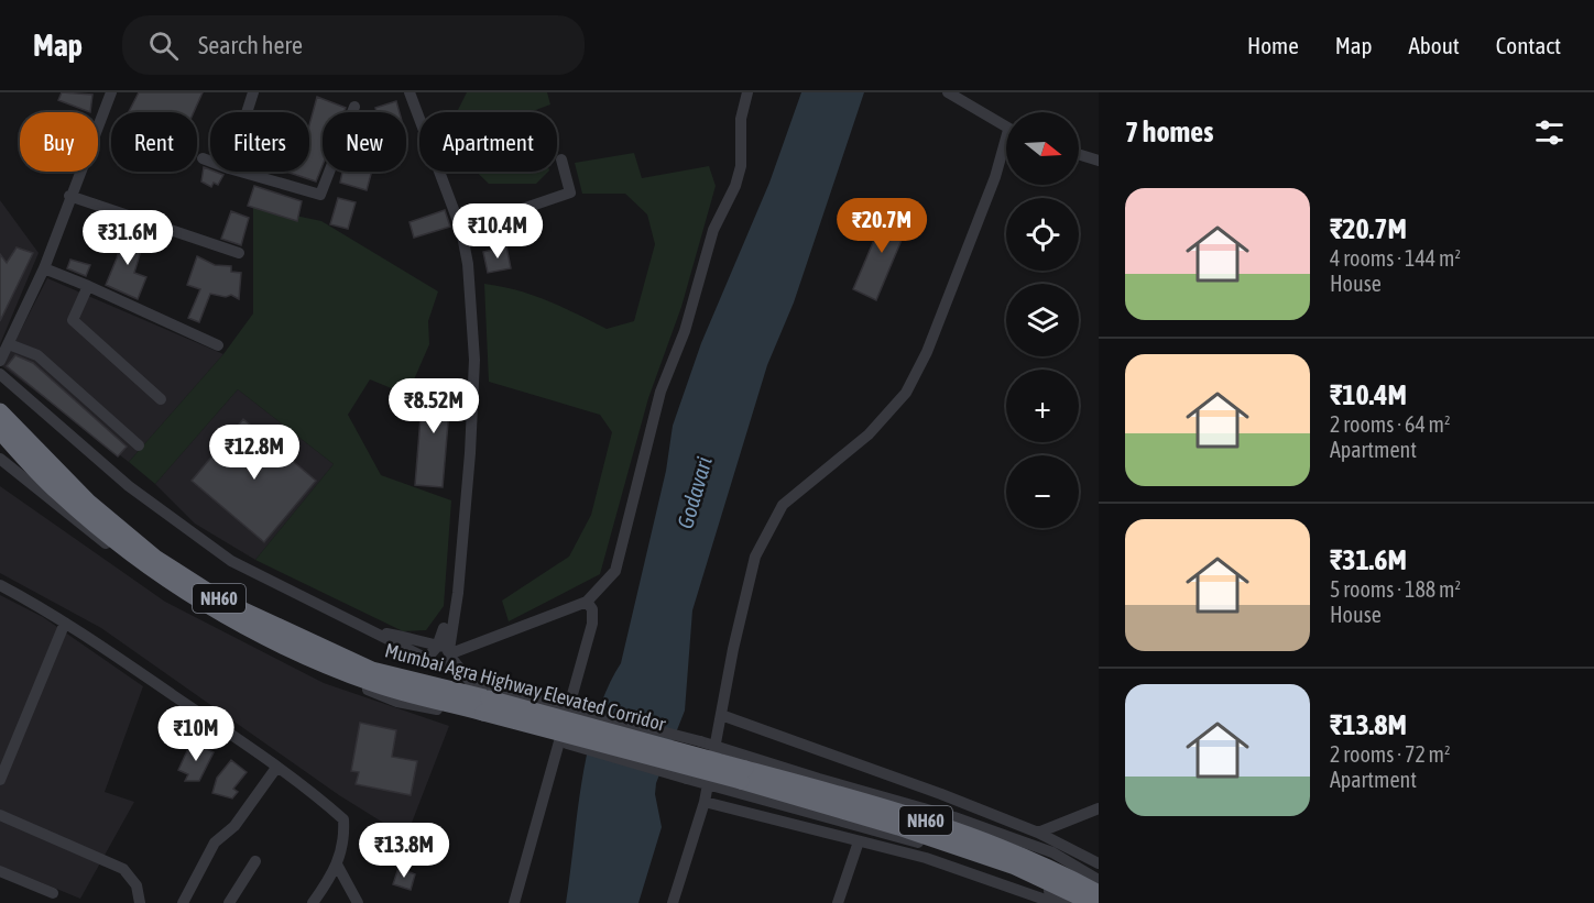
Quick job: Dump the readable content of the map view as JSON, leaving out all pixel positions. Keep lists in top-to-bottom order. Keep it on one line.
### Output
{"streets":{"highway":["NH60","Mumbai Agra Highway Elevated Corridor"]},"water":["Godavari"],"north":"right","page":{"header":"Map","search":"Search here","nav":["Home","Map","About","Contact"],"heading":"7 homes","map_buttons":["+","−"],"chip":["Buy","Rent","Filters","New","Apartment"],"list":[{"name":"₹20.7M","note":"4 rooms · 144 m² · House"},{"name":"₹10.4M","note":"2 rooms · 64 m² · Apartment"},{"name":"₹31.6M","note":"5 rooms · 188 m² · House"},{"name":"₹13.8M","note":"2 rooms · 72 m² · Apartment"}],"price":["₹20.7M","₹10.4M","₹31.6M","₹8.52M","₹12.8M","₹10M","₹13.8M"]}}
